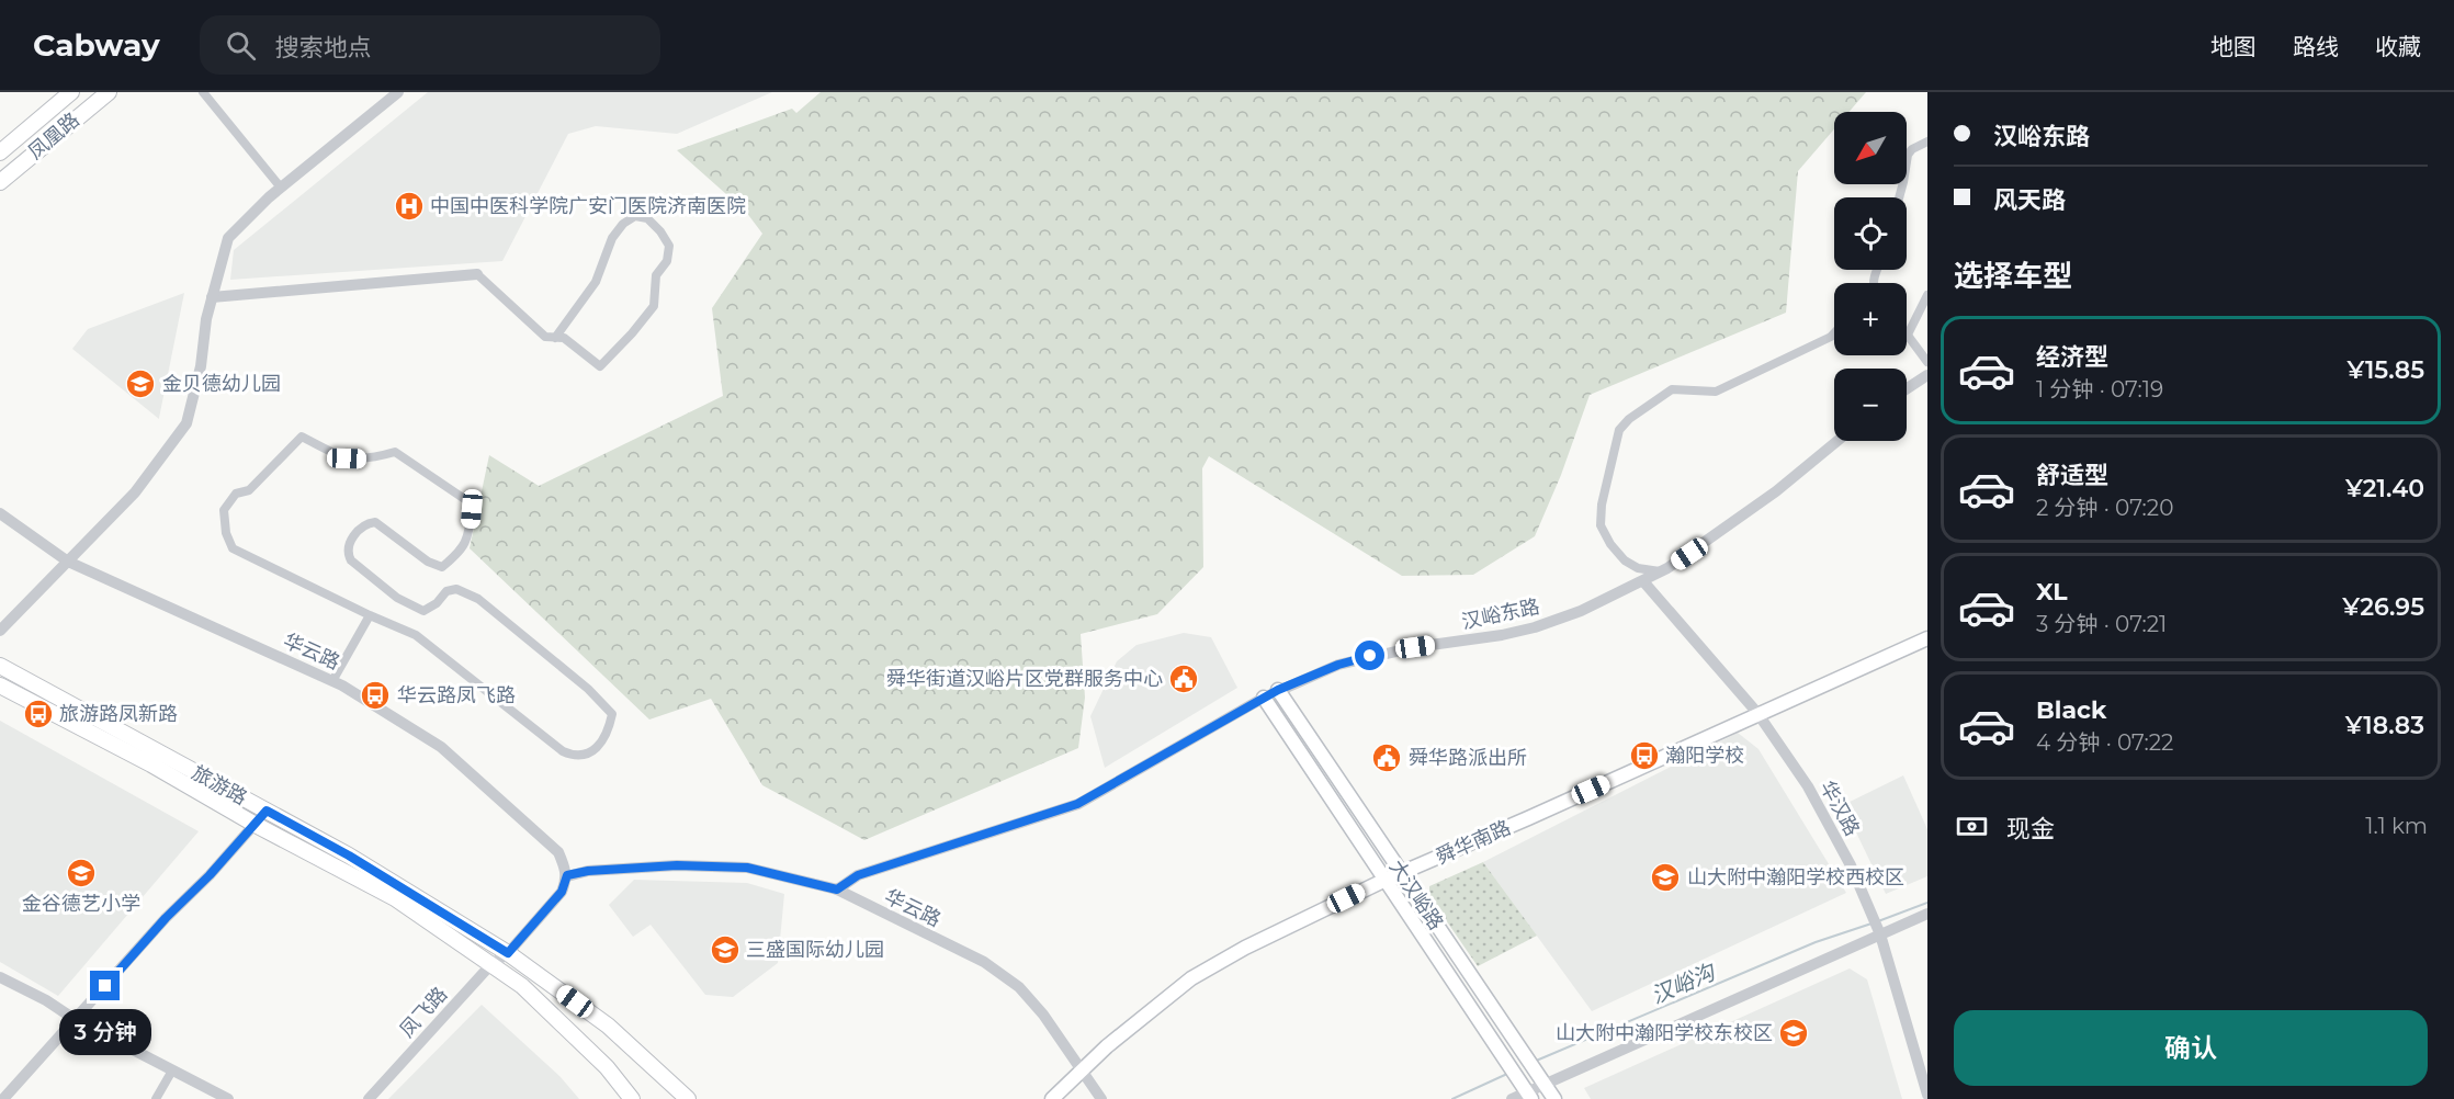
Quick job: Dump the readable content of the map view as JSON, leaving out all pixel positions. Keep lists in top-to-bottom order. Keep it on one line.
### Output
{"streets":{"main road":["凤凰路","旅游路","舜华南路","大汉峪路"],"street":["汉峪东路","华云路","华汉路","凤飞路"]},"crossings":[["汉峪东路","华云路"],["汉峪东路","华汉路"],["汉峪东路","大汉峪路"],["华云路","舜华南路"],["旅游路","凤飞路"],["华汉路","舜华南路"],["舜华南路","大汉峪路"]],"water":["汉峪沟"],"places":{"hospital":["中国中医科学院广安门医院济南医院"],"school or university":["金贝德幼儿园","金谷德艺小学","山大附中瀚阳学校西校区","三盛国际幼儿园","山大附中瀚阳学校东校区"],"public building":["舜华街道汉峪片区党群服务中心","舜华路派出所"],"bus stop":["华云路凤飞路","旅游路凤新路","瀚阳学校"]},"north":"bottom left","page":{"header":"Cabway","search":"搜索地点","nav":["地图","路线","收藏"],"banner":["汉峪东路","风天路"],"map_buttons":["+","−"],"heading":"选择车型","list":[{"name":"经济型","note":"1 分钟 · 07:19","value":"¥15.85"},{"name":"舒适型","note":"2 分钟 · 07:20","value":"¥21.40"},{"name":"XL","note":"3 分钟 · 07:21","value":"¥26.95"},{"name":"Black","note":"4 分钟 · 07:22","value":"¥18.83"}],"pay":["现金","1.1 km"],"buttons":"确认","bubble":"3 分钟"}}
